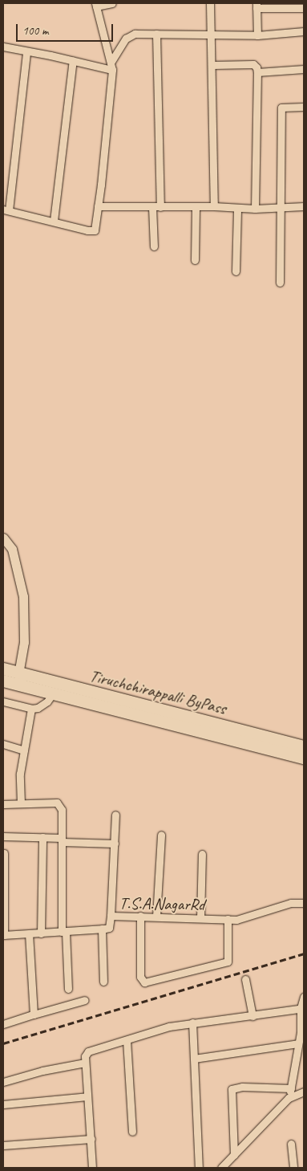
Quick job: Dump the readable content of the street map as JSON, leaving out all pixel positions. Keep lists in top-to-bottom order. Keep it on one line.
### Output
{"streets":{"highway":["Tiruchchirappalli ByPass"],"street":["T.S.A.NagarRd"]},"scale_bar":"100 m"}
